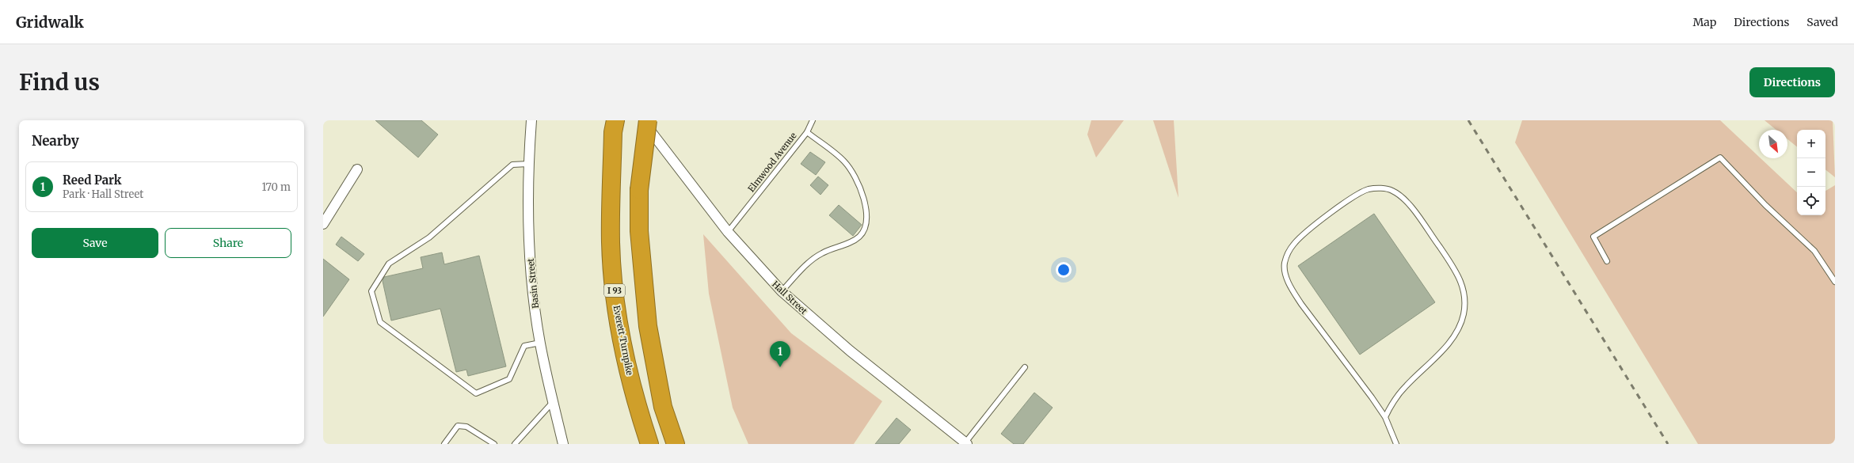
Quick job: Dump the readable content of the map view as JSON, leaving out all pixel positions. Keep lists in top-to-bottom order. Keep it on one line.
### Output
{"streets":{"highway":["I 93","Everett Turnpike"],"street":["Basin Street","Hall Street"],"lane":["Elmwood Avenue"]},"crossings":[["Elmwood Avenue","Hall Street"]],"north":"bottom right","page":{"header":"Gridwalk","nav":["Map","Directions","Saved"],"buttons":["Directions",["Save","Share"]],"title":"Find us","heading":"Nearby","map_buttons":["+","−"],"list":[{"mark":"1","name":"Reed Park","note":"Park · Hall Street","value":"170 m"}],"pins":"1"}}
